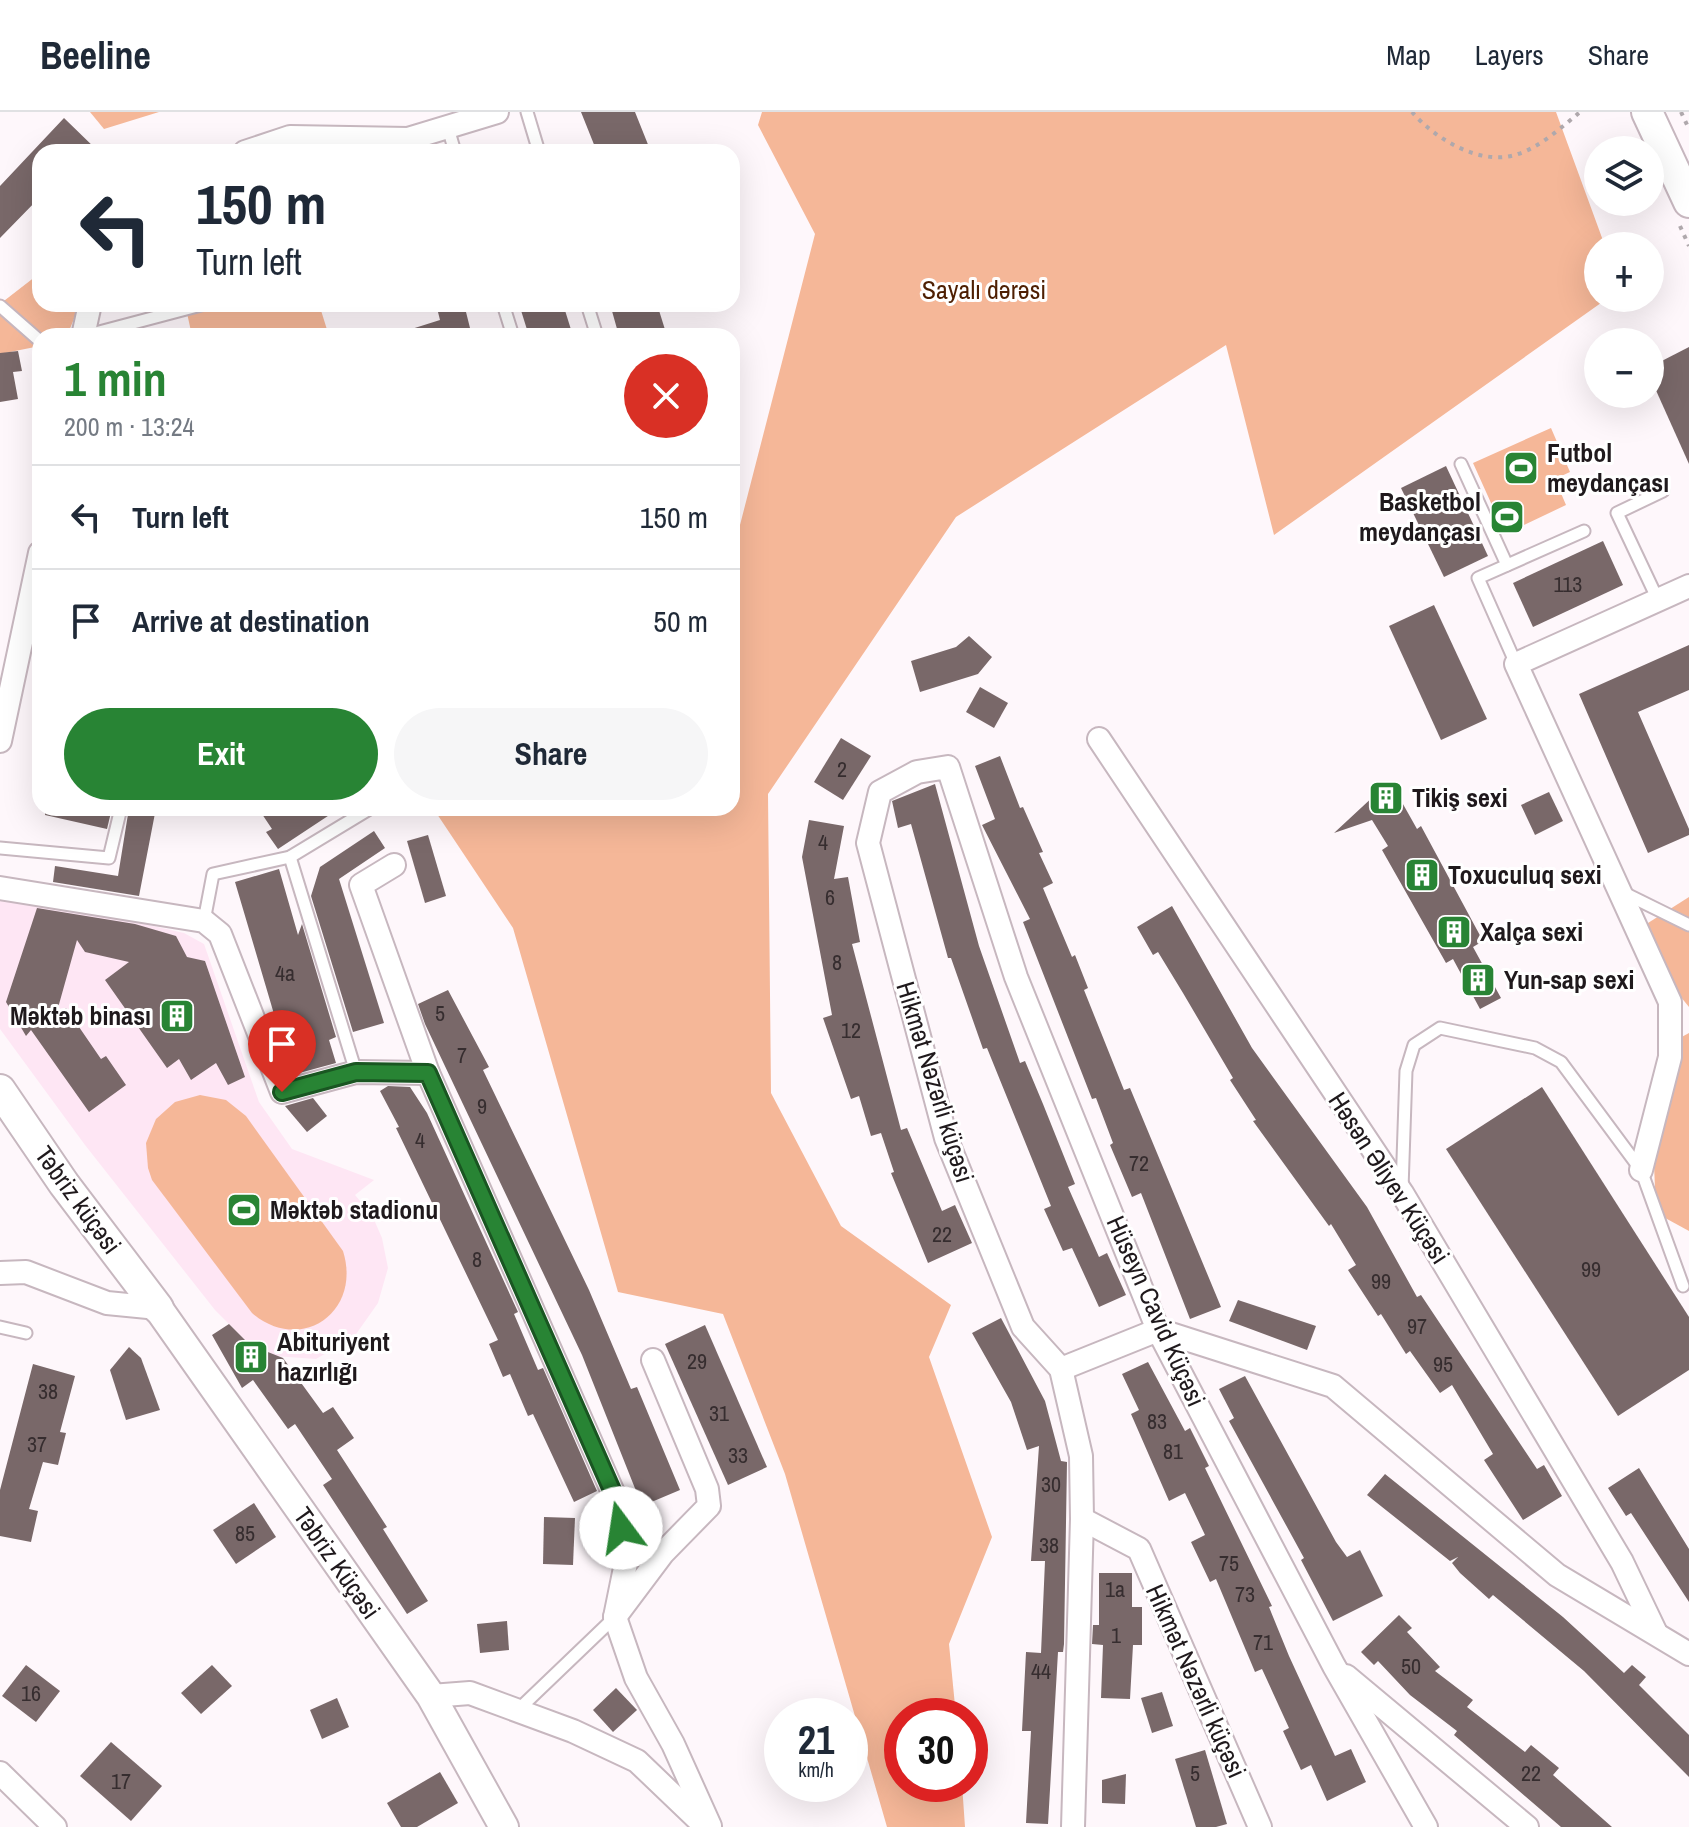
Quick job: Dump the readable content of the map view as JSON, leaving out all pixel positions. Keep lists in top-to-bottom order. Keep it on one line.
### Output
{"streets":{"main road":["Təbriz küçəsi"],"street":["Hikmət Nəzərli küçəsi","Həsən Əliyev Küçəsi","Hüseyn Cavid Küçəsi","Təbriz Küçəsi"]},"crossings":[["Hikmət Nəzərli küçəsi","Hüseyn Cavid Küçəsi"],["Təbriz küçəsi","Təbriz Küçəsi"]],"parks":["Sayalı dərəsi"],"places":{"sports":["Futbol meydançası","Basketbol meydançası","Məktəb stadionu"],"building":["Tikiş sexi","Toxuculuq sexi","Xalça sexi","Yun-sap sexi","Məktəb binası","Abituriyent hazırlığı"]},"house_numbers":["113","2","4","6","8","4a","5","12","7","9","4","72","22","8","99","99","97","29","95","38","31","83","37","81","33","30","85","38","75","1a","73","1","71","50","44","16","5","22","17"],"page":{"header":"Beeline","nav":["Map","Layers","Share"],"map_buttons":["+","−"],"turn":["150 m","Turn left"],"heading":["1 min","200 m · 13:24"],"list":[{"name":"Turn left","value":"150 m"},{"name":"Arrive at destination","value":"50 m"}],"buttons":["Exit","Share"],"speed":"21 km/h","limit":"30"}}
